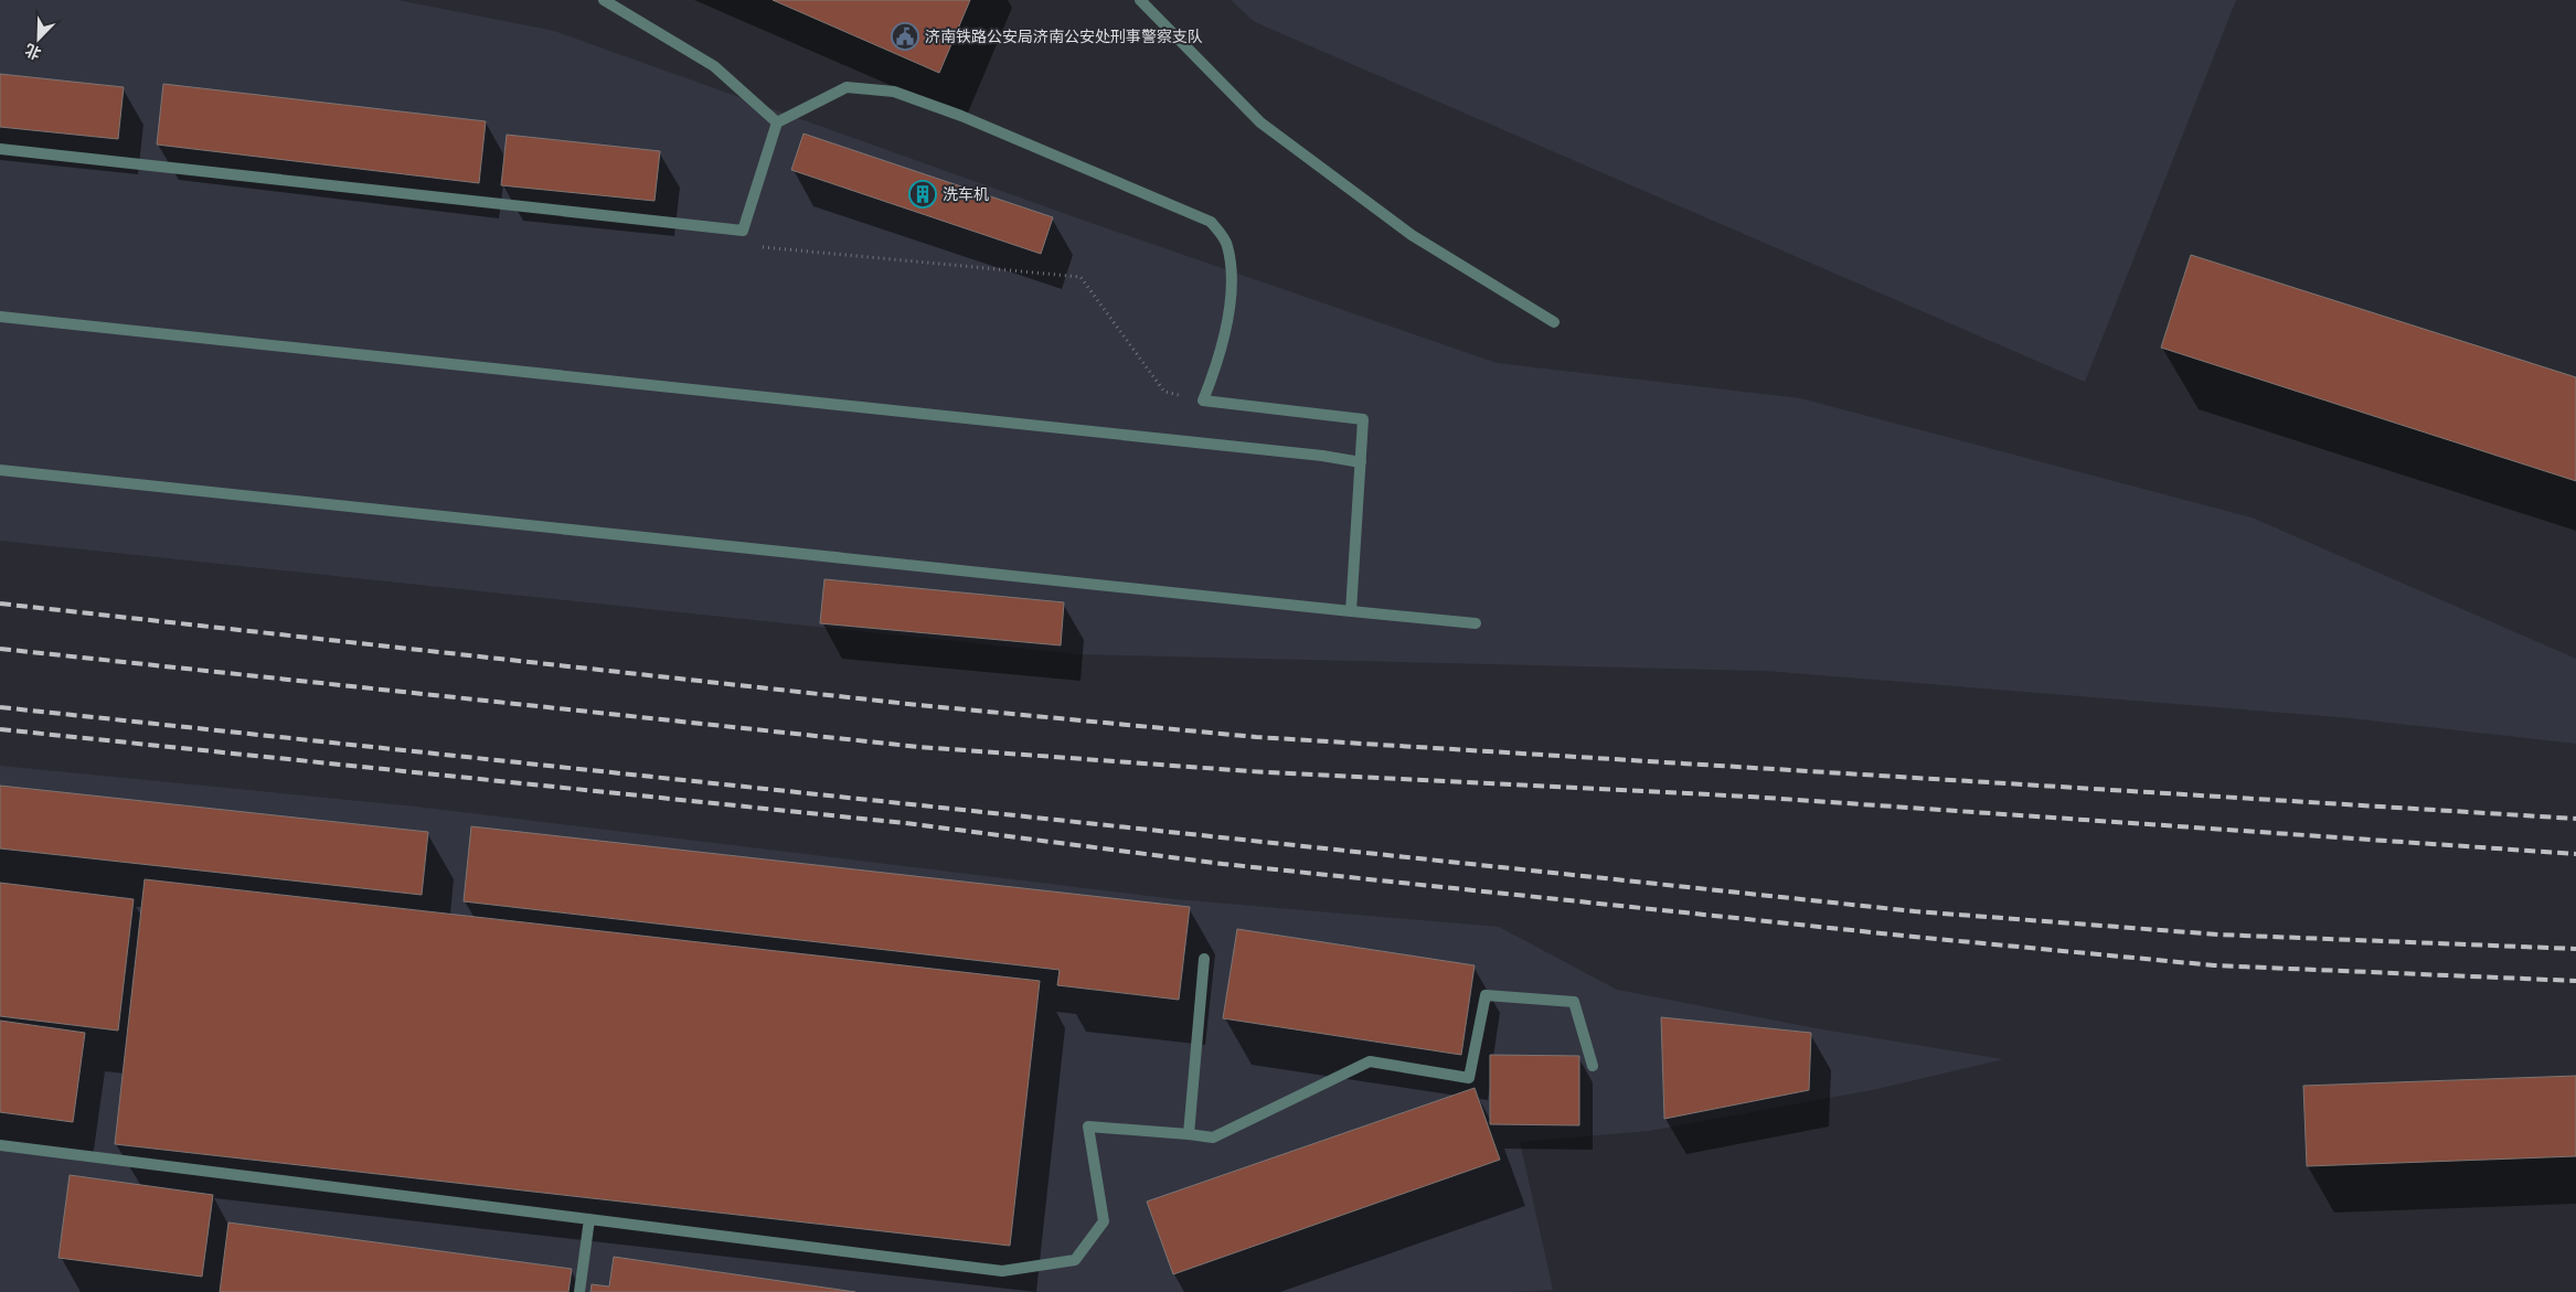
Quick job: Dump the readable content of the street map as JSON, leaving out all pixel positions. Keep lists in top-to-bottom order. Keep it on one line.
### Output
{"places":{"public building":["济南铁路公安局济南公安处刑事警察支队"],"building":["洗车机"]},"north":"bottom left"}
